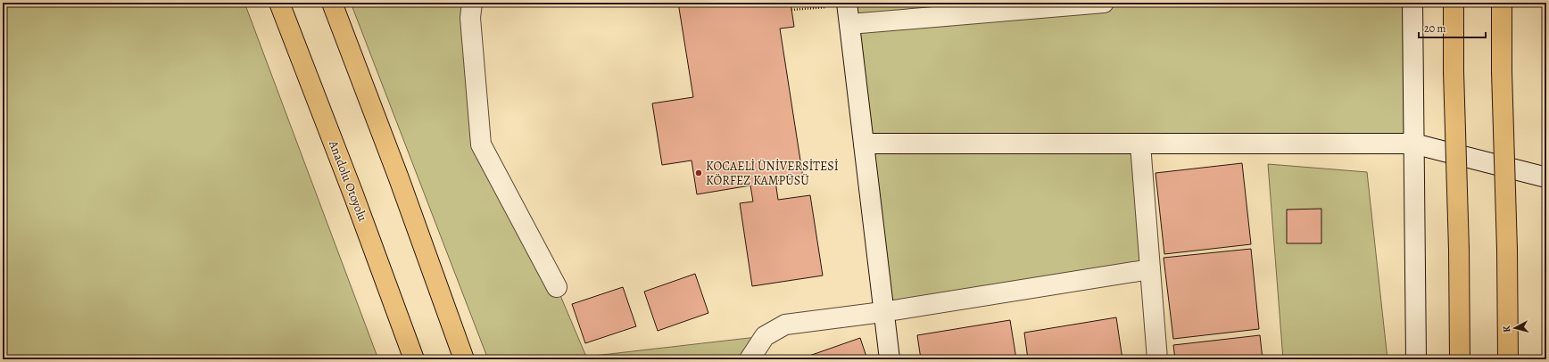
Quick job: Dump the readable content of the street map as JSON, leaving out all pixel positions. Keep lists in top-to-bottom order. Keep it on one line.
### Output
{"streets":{"highway":["Anadolu Otoyolu"]},"places":["KOCAELİ ÜNİVERSİTESİ KÖRFEZ KAMPÜSÜ"],"scale_bar":"20 m","north":"left"}
